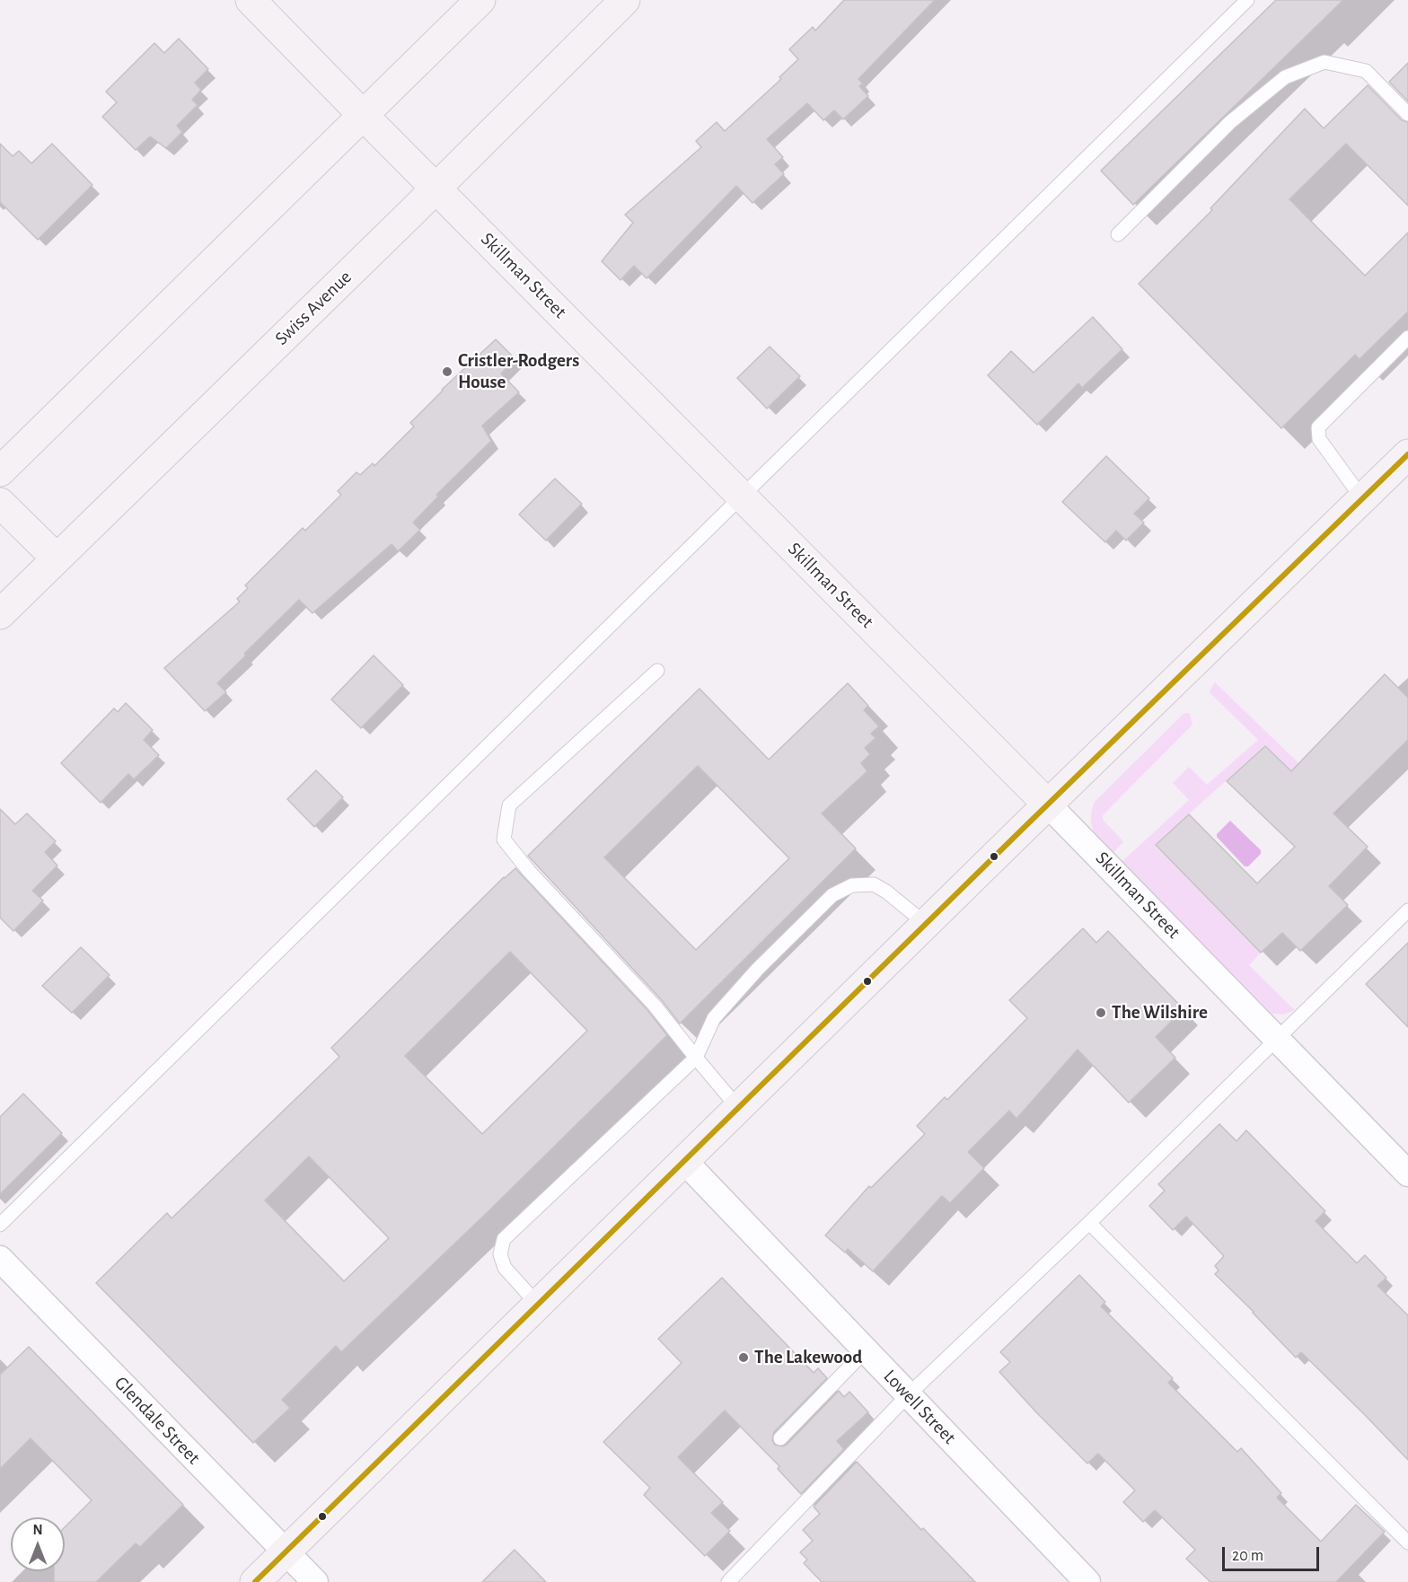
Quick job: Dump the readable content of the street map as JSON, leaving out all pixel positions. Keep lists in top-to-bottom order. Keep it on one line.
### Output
{"streets":{"street":["Skillman Street","Swiss Avenue","Lowell Street","Glendale Street"]},"crossings":[["Skillman Street","Swiss Avenue"]],"places":["Cristler-Rodgers House","The Wilshire","The Lakewood"],"scale_bar":"20 m","north":"top"}
